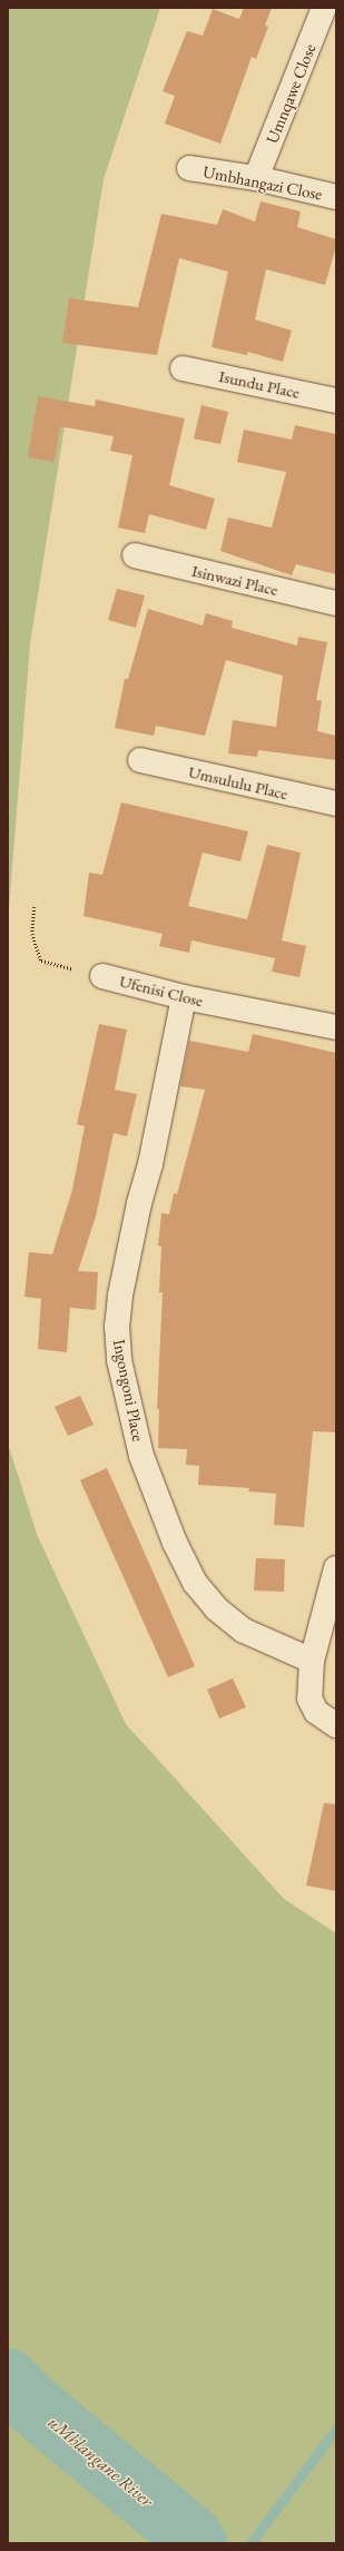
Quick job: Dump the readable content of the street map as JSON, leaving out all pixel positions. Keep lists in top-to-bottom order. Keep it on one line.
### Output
{"streets":{"street":["Umnqawe Close","Umbhangazi Close","Isundu Place","Isinwazi Place","Umsululu Place","Ufenisi Close","Ingongoni Place"]},"crossings":[["Umnqawe Close","Umbhangazi Close"],["Ufenisi Close","Ingongoni Place"]],"water":["uMhlangane River"]}
